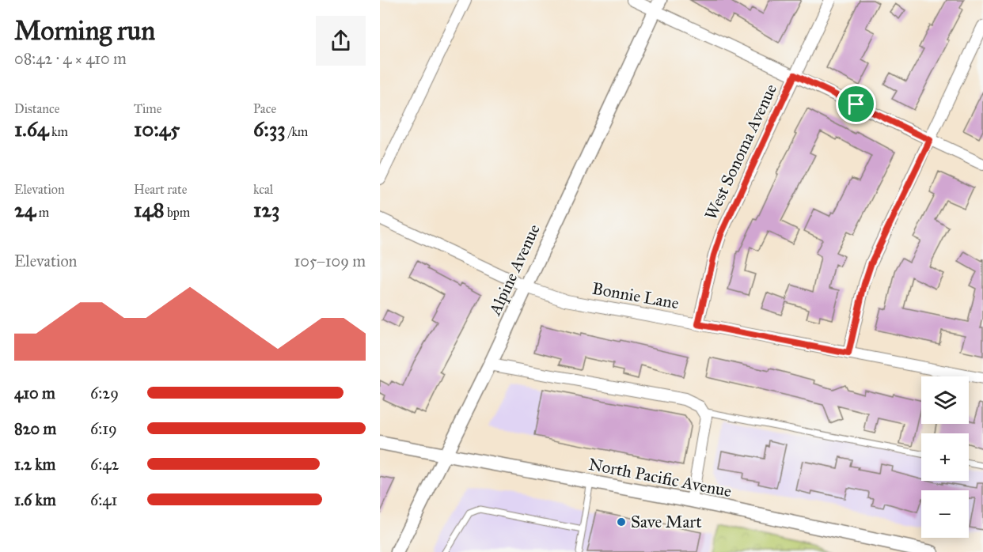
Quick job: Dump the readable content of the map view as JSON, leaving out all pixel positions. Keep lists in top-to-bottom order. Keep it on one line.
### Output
{"streets":{"street":["West Sonoma Avenue","Alpine Avenue","Bonnie Lane","North Pacific Avenue"]},"crossings":[["West Sonoma Avenue","Bonnie Lane"],["Alpine Avenue","Bonnie Lane"],["Alpine Avenue","North Pacific Avenue"]],"places":["Save Mart"],"page":{"heading":["Morning run","08:42 · 4 × 410 m"],"stats":[["Distance","1.64 km"],["Time","10:45"],["Pace","6:33 /km"],["Elevation","24 m"],["Heart rate","148 bpm"],["kcal","123"]],"chart":["Elevation","105–109 m"],"list":[{"name":"410 m","note":"6:29"},{"name":"820 m","note":"6:19"},{"name":"1.2 km","note":"6:42"},{"name":"1.6 km","note":"6:41"}],"map_buttons":["+","−"]}}
